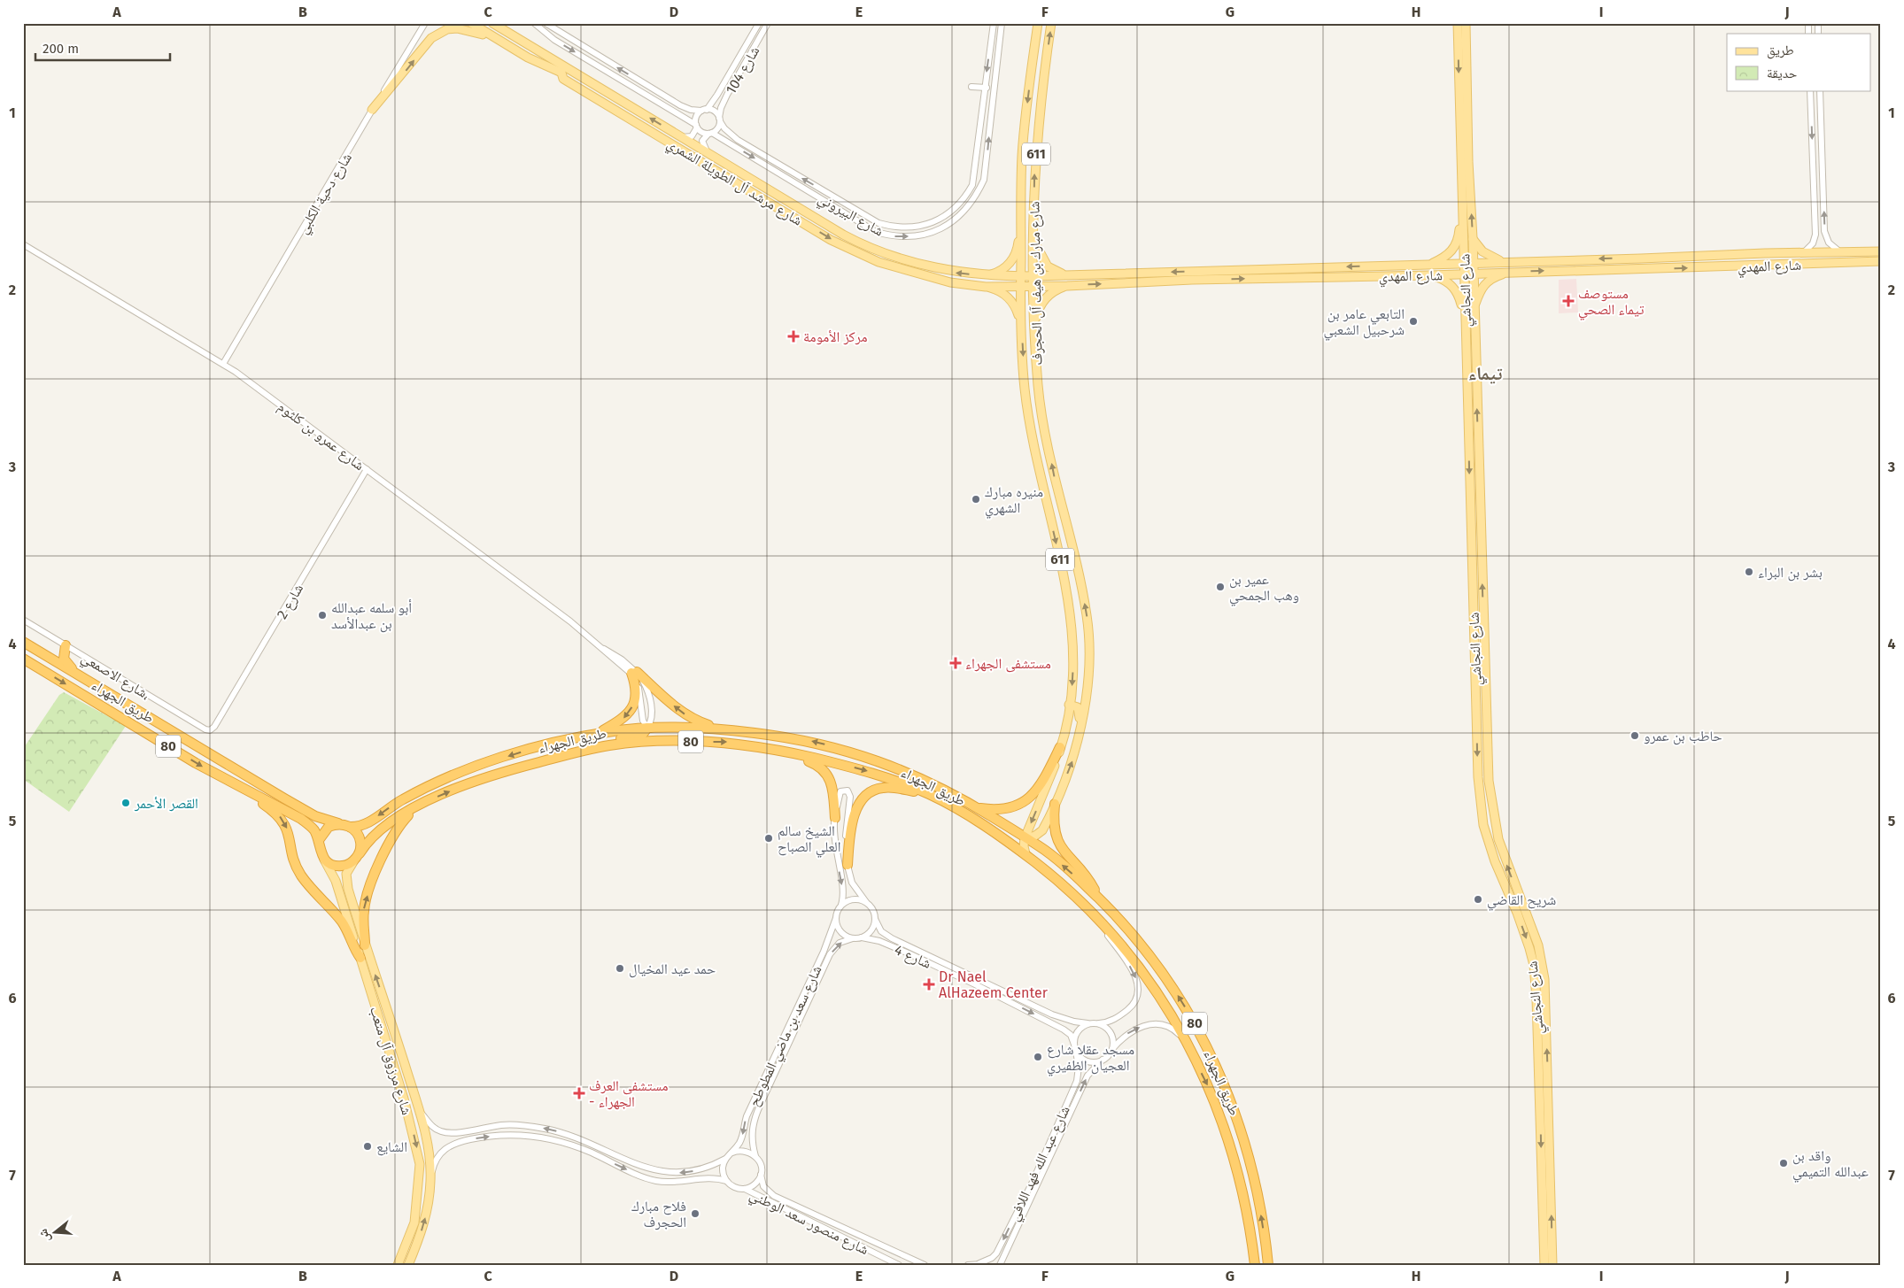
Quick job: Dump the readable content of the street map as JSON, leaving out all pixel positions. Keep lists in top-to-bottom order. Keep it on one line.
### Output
{"streets":{"highway":["طريق الجهراء","80"],"main road":["611","شارع مرشد آل الطويلة الشمري","شارع المهدي","شارع مبارك بن هيف آل الحجرف","شارع النجاشي","شارع مرزوق آل متعب"],"street":["شارع 104","شارع دحية الكلبي","شارع البيروني","شارع عمرو بن كلثوم","شارع 2","شارع الاصمعي،","شارع 4","شارع سعد بن ماضي المطوطح","شارع عبد الله فهد اللافي","شارع منصور سعد الوطني"]},"crossings":[["شارع 104","شارع البيروني"],["شارع مرشد آل الطويلة الشمري","شارع المهدي"],["شارع مرشد آل الطويلة الشمري","شارع مبارك بن هيف آل الحجرف"],["شارع دحية الكلبي","شارع عمرو بن كلثوم"],["شارع المهدي","شارع مبارك بن هيف آل الحجرف"],["شارع المهدي","شارع النجاشي"],["شارع مبارك بن هيف آل الحجرف","طريق الجهراء"],["شارع عمرو بن كلثوم","شارع 2"],["شارع عمرو بن كلثوم","طريق الجهراء"],["شارع 2","شارع الاصمعي،"],["طريق الجهراء","80"],["طريق الجهراء","شارع مرزوق آل متعب"],["80","شارع مرزوق آل متعب"],["شارع 4","شارع سعد بن ماضي المطوطح"],["شارع 4","شارع عبد الله فهد اللافي"],["شارع سعد بن ماضي المطوطح","شارع منصور سعد الوطني"]],"districts":["تيماء"],"places":{"health":["مستوصف تيماء الصحي","مركز الأمومة","مستشفى الجهراء","Dr Nael AlHazeem Center","مستشفى العرف - الجهراء"],"other":["التابعي عامر بن شرحبيل الشعبي","منيره مبارك الشهري","بشر بن البراء","عمير بن وهب الجمحي","أبو سلمه عبدالله بن عبدالأسد","حاطب بن عمرو","القصر الأحمر","الشيخ سالم العلي الصباح","شريح القاضي","حمد عيد المخيال","مسجد عقلا شارع العجيان الظفيري","الشايع","واقد بن عبدالله التميمي","فلاح مبارك الحجرف"]},"legend":["طريق","حديقة"],"scale_bar":"200 m","north":"left","grid":{"columns":["A","B","C","D","E","F","G","H","I","J"],"rows":["1","2","3","4","5","6","7"]}}
